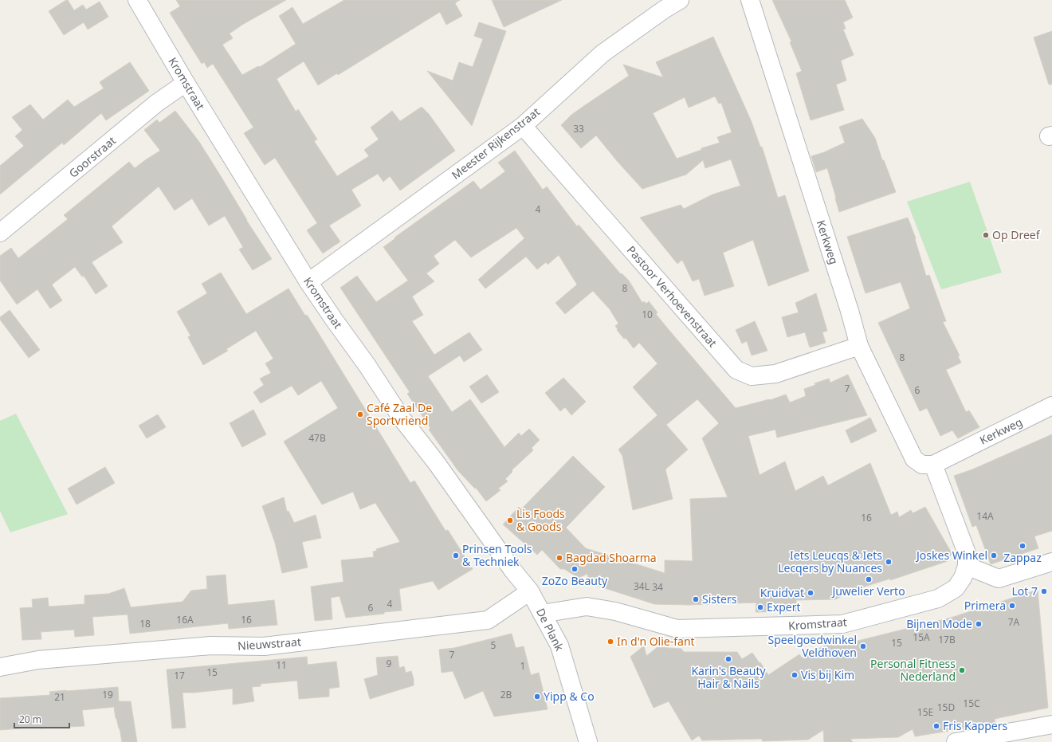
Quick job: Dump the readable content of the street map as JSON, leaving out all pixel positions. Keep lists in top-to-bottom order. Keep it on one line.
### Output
{"streets":{"street":["Kromstraat","Meester Rijkenstraat","Goorstraat","Kerkweg","Pastoor Verhoevenstraat","De Plank","Nieuwstraat"]},"crossings":[["Kromstraat","Meester Rijkenstraat"],["Kromstraat","Goorstraat"],["Kromstraat","De Plank"],["Kromstraat","Nieuwstraat"],["Meester Rijkenstraat","Pastoor Verhoevenstraat"],["Kerkweg","Pastoor Verhoevenstraat"],["De Plank","Nieuwstraat"]],"places":["Op Dreef","Café Zaal De Sportvriend","Lis Foods & Goods","Zappaz","Prinsen Tools & Techniek","Joskes Winkel","Bagdad Shoarma","Iets Leucqs & Iets Lecqers by Nuances","ZoZo Beauty","Juwelier Verto","Lot 7","Kruidvat","Sisters","Primera","Expert","Bijnen Mode","In d'n Olie-fant","Speelgoedwinkel Veldhoven","Karin's Beauty Hair & Nails","Personal Fitness Nederland","Vis bij Kim","Yipp & Co","Fris Kappers"],"house_numbers":["33","4","8","10","8","7","6","47B","14A","16","34L","34","4","6","16A","16","7A","18","15A","17B","15","5","7","9","11","1","15","17","19","2B","21","15C","15D","15E"],"scale_bar":"20 m"}
